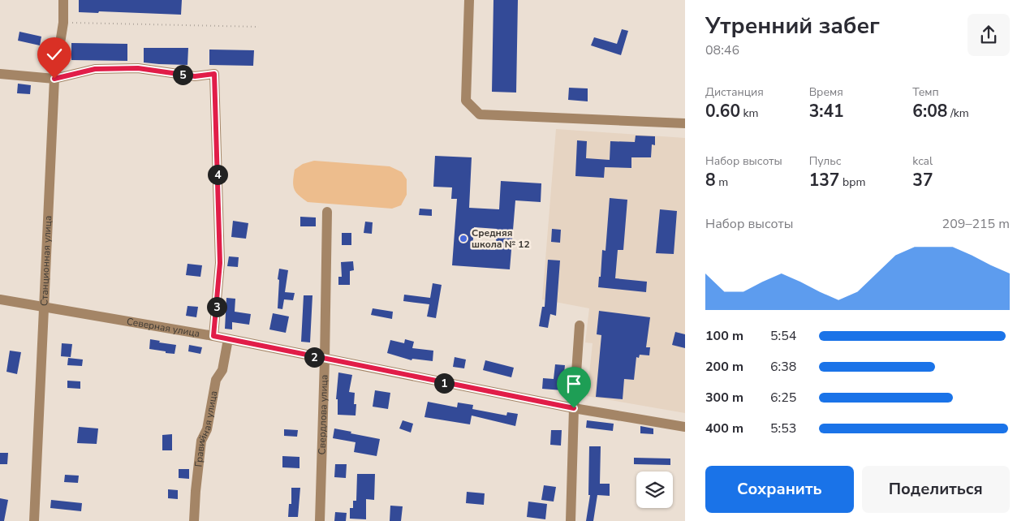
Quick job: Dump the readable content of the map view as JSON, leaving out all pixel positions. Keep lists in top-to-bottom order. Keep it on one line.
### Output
{"streets":{"street":["Станционная улица","Северная улица","Свердлова улица","Гравийная улица"]},"crossings":[["Станционная улица","Северная улица"],["Северная улица","Свердлова улица"],["Северная улица","Гравийная улица"]],"places":["Средняя школа № 12"],"page":{"heading":["Утренний забег","08:46"],"pins":["5","4","3","2","1"],"stats":[["Дистанция","0.60 km"],["Время","3:41"],["Темп","6:08 /km"],["Набор высоты","8 m"],["Пульс","137 bpm"],["kcal","37"]],"chart":["Набор высоты","209–215 m"],"list":[{"name":"100 m","note":"5:54"},{"name":"200 m","note":"6:38"},{"name":"300 m","note":"6:25"},{"name":"400 m","note":"5:53"}],"buttons":["Сохранить","Поделиться"]}}
